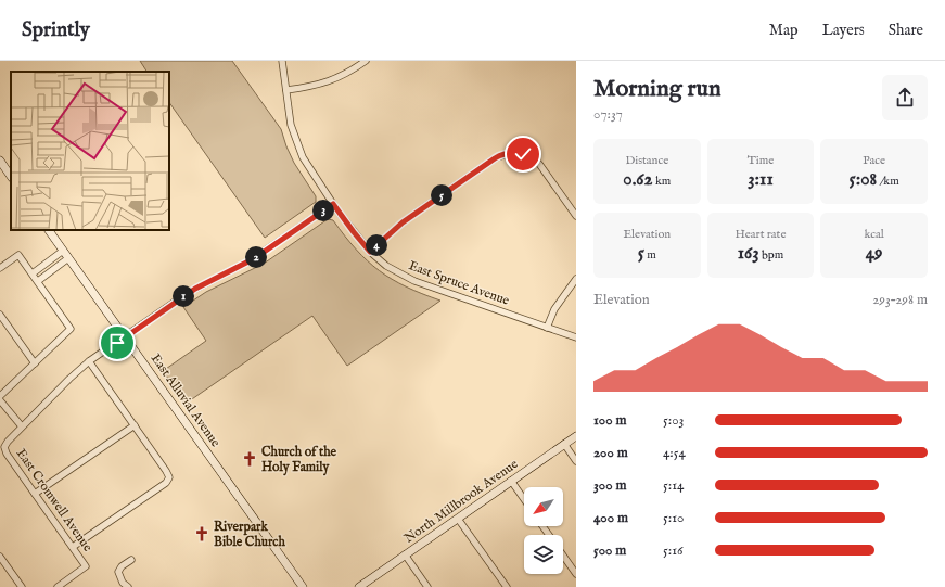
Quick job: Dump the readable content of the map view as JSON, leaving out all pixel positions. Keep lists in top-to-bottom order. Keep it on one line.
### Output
{"streets":{"main road":["East Alluvial Avenue","North Millbrook Avenue"],"street":["East Spruce Avenue","East Cromwell Avenue"]},"places":{"church":["Church of the Holy Family","Riverpark Bible Church"]},"north":"bottom left","page":{"header":"Sprintly","nav":["Map","Layers","Share"],"heading":["Morning run","07:37"],"stats":[["Distance","0.62 km"],["Time","3:11"],["Pace","5:08 /km"],["Elevation","5 m"],["Heart rate","163 bpm"],["kcal","49"]],"pins":["5","3","4","2","1"],"chart":["Elevation","293–298 m"],"list":[{"name":"100 m","note":"5:03"},{"name":"200 m","note":"4:54"},{"name":"300 m","note":"5:14"},{"name":"400 m","note":"5:10"},{"name":"500 m","note":"5:16"}]}}
